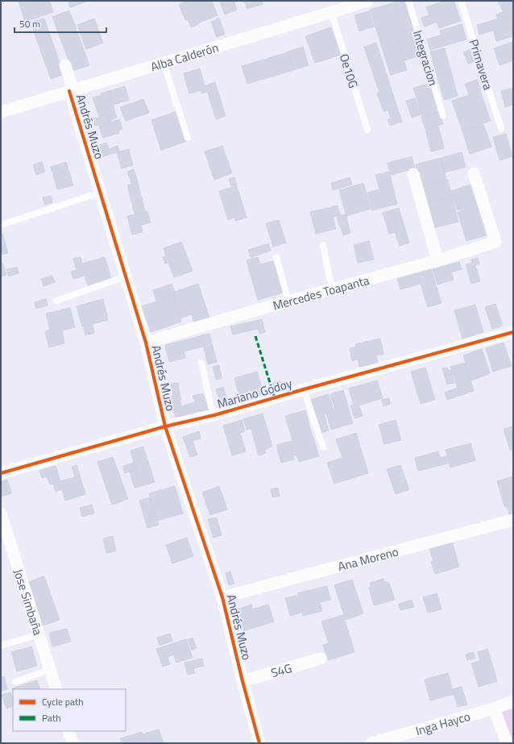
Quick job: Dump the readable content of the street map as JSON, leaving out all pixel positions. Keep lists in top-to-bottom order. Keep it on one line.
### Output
{"streets":{"street":["Alba Calderón","Andrés Muzo","Mercedes Toapanta","Mariano Godoy","Ana Moreno","Jose Simbaña","S4G","Inga Hayco"],"lane":["Integracion","Primavera","Oe10G"]},"crossings":[["Alba Calderón","Oe10G"],["Alba Calderón","Andrés Muzo"],["Andrés Muzo","Mercedes Toapanta"],["Andrés Muzo","Mariano Godoy"],["Andrés Muzo","Ana Moreno"],["Andrés Muzo","S4G"]],"legend":["Cycle path","Path"],"scale_bar":"50 m"}
